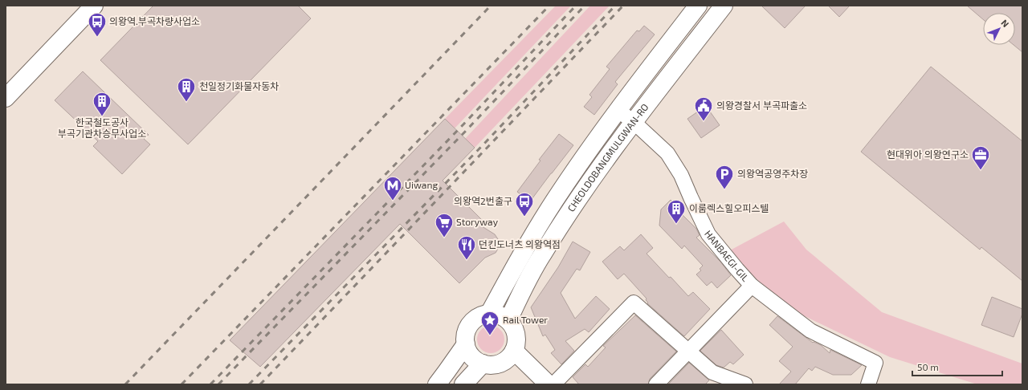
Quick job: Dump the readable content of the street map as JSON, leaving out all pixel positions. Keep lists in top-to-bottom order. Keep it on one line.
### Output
{"streets":{"street":["CHEOLDOBANGMULGWAN-RO","HANBAEGI-GIL"]},"crossings":[["CHEOLDOBANGMULGWAN-RO","HANBAEGI-GIL"]],"places":{"bus stop":["의왕역.부곡차량사업소","의왕역2번출구"],"building":["천일정기화물자동차","한국철도공사 부곡기관차승무사업소","이룸렉스힐오피스텔"],"public building":["의왕경찰서 부곡파출소"],"office":["현대위아 의왕연구소"],"parking":["의왕역공영주차장"],"metro station":["Uiwang"],"supermarket":["Storyway"],"restaurant":["던킨도너츠 의왕역점"],"place":["Rail Tower"]},"scale_bar":"50 m","north":"top right"}
